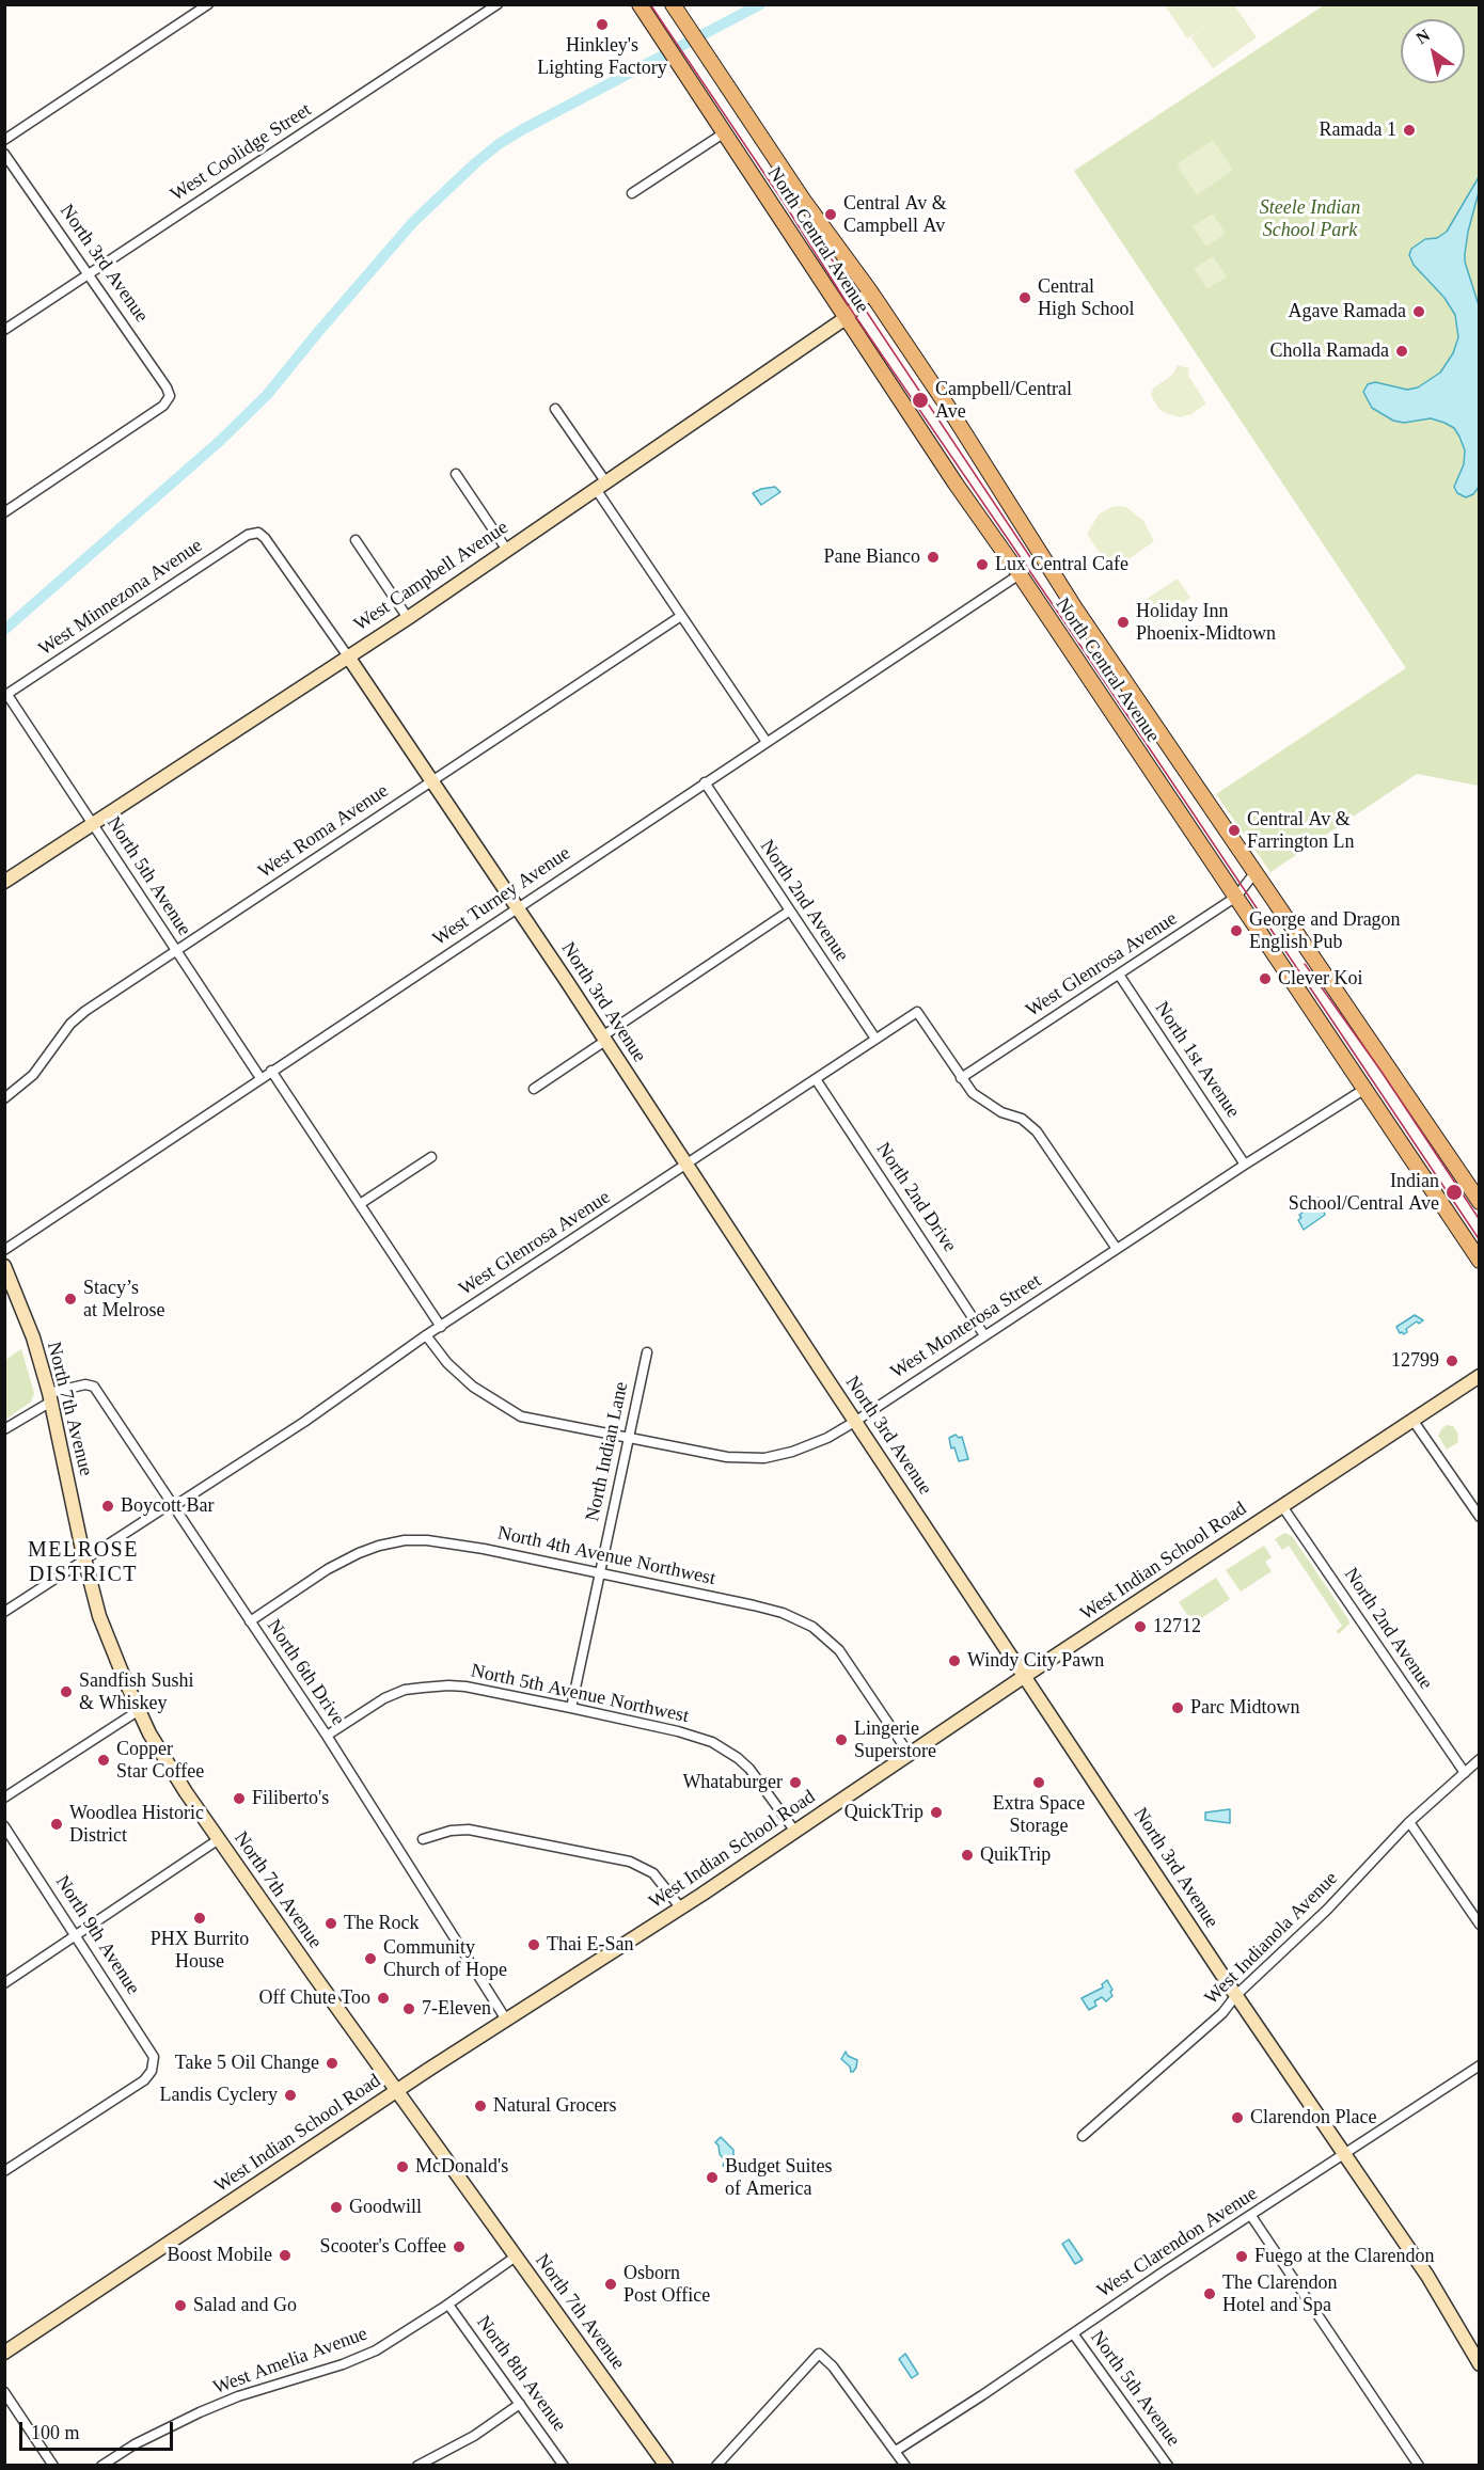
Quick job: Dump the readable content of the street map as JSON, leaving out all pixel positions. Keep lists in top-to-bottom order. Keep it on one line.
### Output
{"streets":{"main road":["North Central Avenue","North 3rd Avenue","West Campbell Avenue","North 7th Avenue","West Indian School Road"],"street":["West Coolidge Street","West Minnezona Avenue","West Roma Avenue","North 5th Avenue","West Turney Avenue","North 2nd Avenue","West Glenrosa Avenue","North 1st Avenue","North 2nd Drive","West Monterosa Street","North Indian Lane","North 4th Avenue Northwest","North 6th Drive","North 5th Avenue Northwest","North 9th Avenue","West Indianola Avenue","West Clarendon Avenue","West Amelia Avenue","North 8th Avenue"]},"crossings":[["West Coolidge Street","North 3rd Avenue"],["North Central Avenue","West Campbell Avenue"],["North Central Avenue","West Turney Avenue"],["North Central Avenue","West Glenrosa Avenue"],["North Central Avenue","West Monterosa Street"],["North 3rd Avenue","West Campbell Avenue"],["North 3rd Avenue","West Minnezona Avenue"],["North 3rd Avenue","West Roma Avenue"],["North 3rd Avenue","West Turney Avenue"],["North 3rd Avenue","West Glenrosa Avenue"],["North 3rd Avenue","West Monterosa Street"],["North 3rd Avenue","West Indian School Road"],["North 3rd Avenue","West Indianola Avenue"],["North 3rd Avenue","West Clarendon Avenue"],["West Campbell Avenue","North 5th Avenue"],["West Minnezona Avenue","North 5th Avenue"],["West Roma Avenue","North 5th Avenue"],["North 5th Avenue","West Turney Avenue"],["North 5th Avenue","West Clarendon Avenue"],["West Turney Avenue","North 2nd Avenue"],["North 2nd Avenue","West Glenrosa Avenue"],["North 2nd Avenue","West Indian School Road"],["North 2nd Avenue","West Indianola Avenue"],["West Glenrosa Avenue","North 1st Avenue"],["West Glenrosa Avenue","North 2nd Drive"],["West Glenrosa Avenue","West Monterosa Street"],["West Glenrosa Avenue","North 7th Avenue"],["West Glenrosa Avenue","North 6th Drive"],["North 1st Avenue","West Monterosa Street"],["North 2nd Drive","West Monterosa Street"],["West Monterosa Street","North Indian Lane"],["North 7th Avenue","West Indian School Road"],["North 7th Avenue","North 6th Drive"],["North 7th Avenue","West Amelia Avenue"],["North Indian Lane","North 4th Avenue Northwest"],["North Indian Lane","North 5th Avenue Northwest"],["North 4th Avenue Northwest","West Indian School Road"],["North 4th Avenue Northwest","North 6th Drive"],["West Indian School Road","North 6th Drive"],["West Indian School Road","North 5th Avenue Northwest"],["North 6th Drive","North 5th Avenue Northwest"],["West Amelia Avenue","North 8th Avenue"]],"districts":["MELROSE DISTRICT"],"parks":["Steele Indian School Park"],"places":["Hinkley's Lighting Factory","Ramada 1","Central Av & Campbell Av","Central High School","Agave Ramada","Cholla Ramada","Campbell/Central Ave","Pane Bianco","Lux Central Cafe","Holiday Inn Phoenix-Midtown","Central Av & Farrington Ln","George and Dragon English Pub","Clever Koi","Indian School/Central Ave","Stacy’s at Melrose","12799","Boycott Bar","12712","Windy City Pawn","Sandfish Sushi & Whiskey","Parc Midtown","Lingerie Superstore","Copper Star Coffee","Whataburger","Extra Space Storage","Filiberto's","QuickTrip","Woodlea Historic District","QuikTrip","PHX Burrito House","The Rock","Thai E-San","Community Church of Hope","Off Chute Too","7-Eleven","Take 5 Oil Change","Landis Cyclery","Natural Grocers","Clarendon Place","McDonald's","Budget Suites of America","Goodwill","Scooter's Coffee","Boost Mobile","Fuego at the Clarendon","Osborn Post Office","The Clarendon Hotel and Spa","Salad and Go"],"scale_bar":"100 m","north":"top left"}
